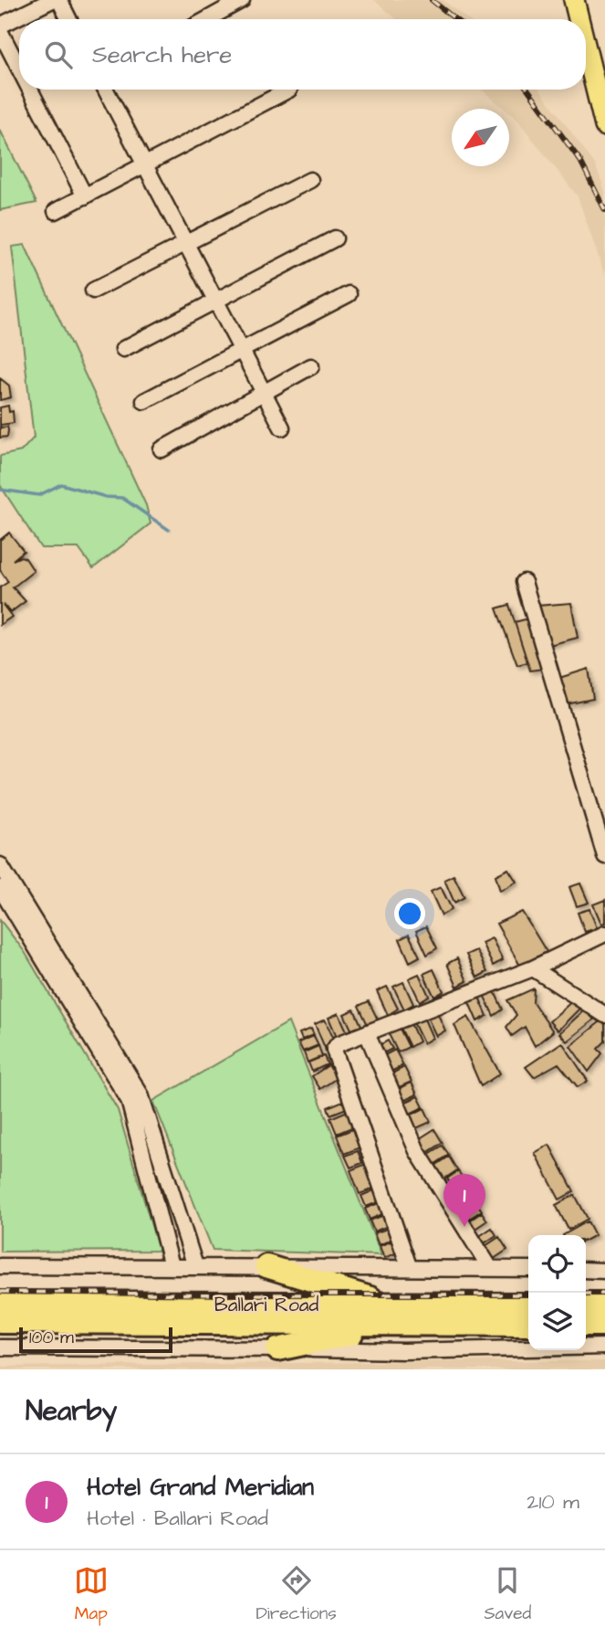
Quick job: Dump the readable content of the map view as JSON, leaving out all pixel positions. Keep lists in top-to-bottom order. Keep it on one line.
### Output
{"streets":{"highway":["Ballari Road"]},"scale_bar":"100 m","north":"bottom left","page":{"search":"Search here","pins":"1","scale":"100 m","heading":"Nearby","list":[{"mark":"1","name":"Hotel Grand Meridian","note":"Hotel · Ballari Road","value":"210 m"}],"nav":["Map","Directions","Saved"]}}
